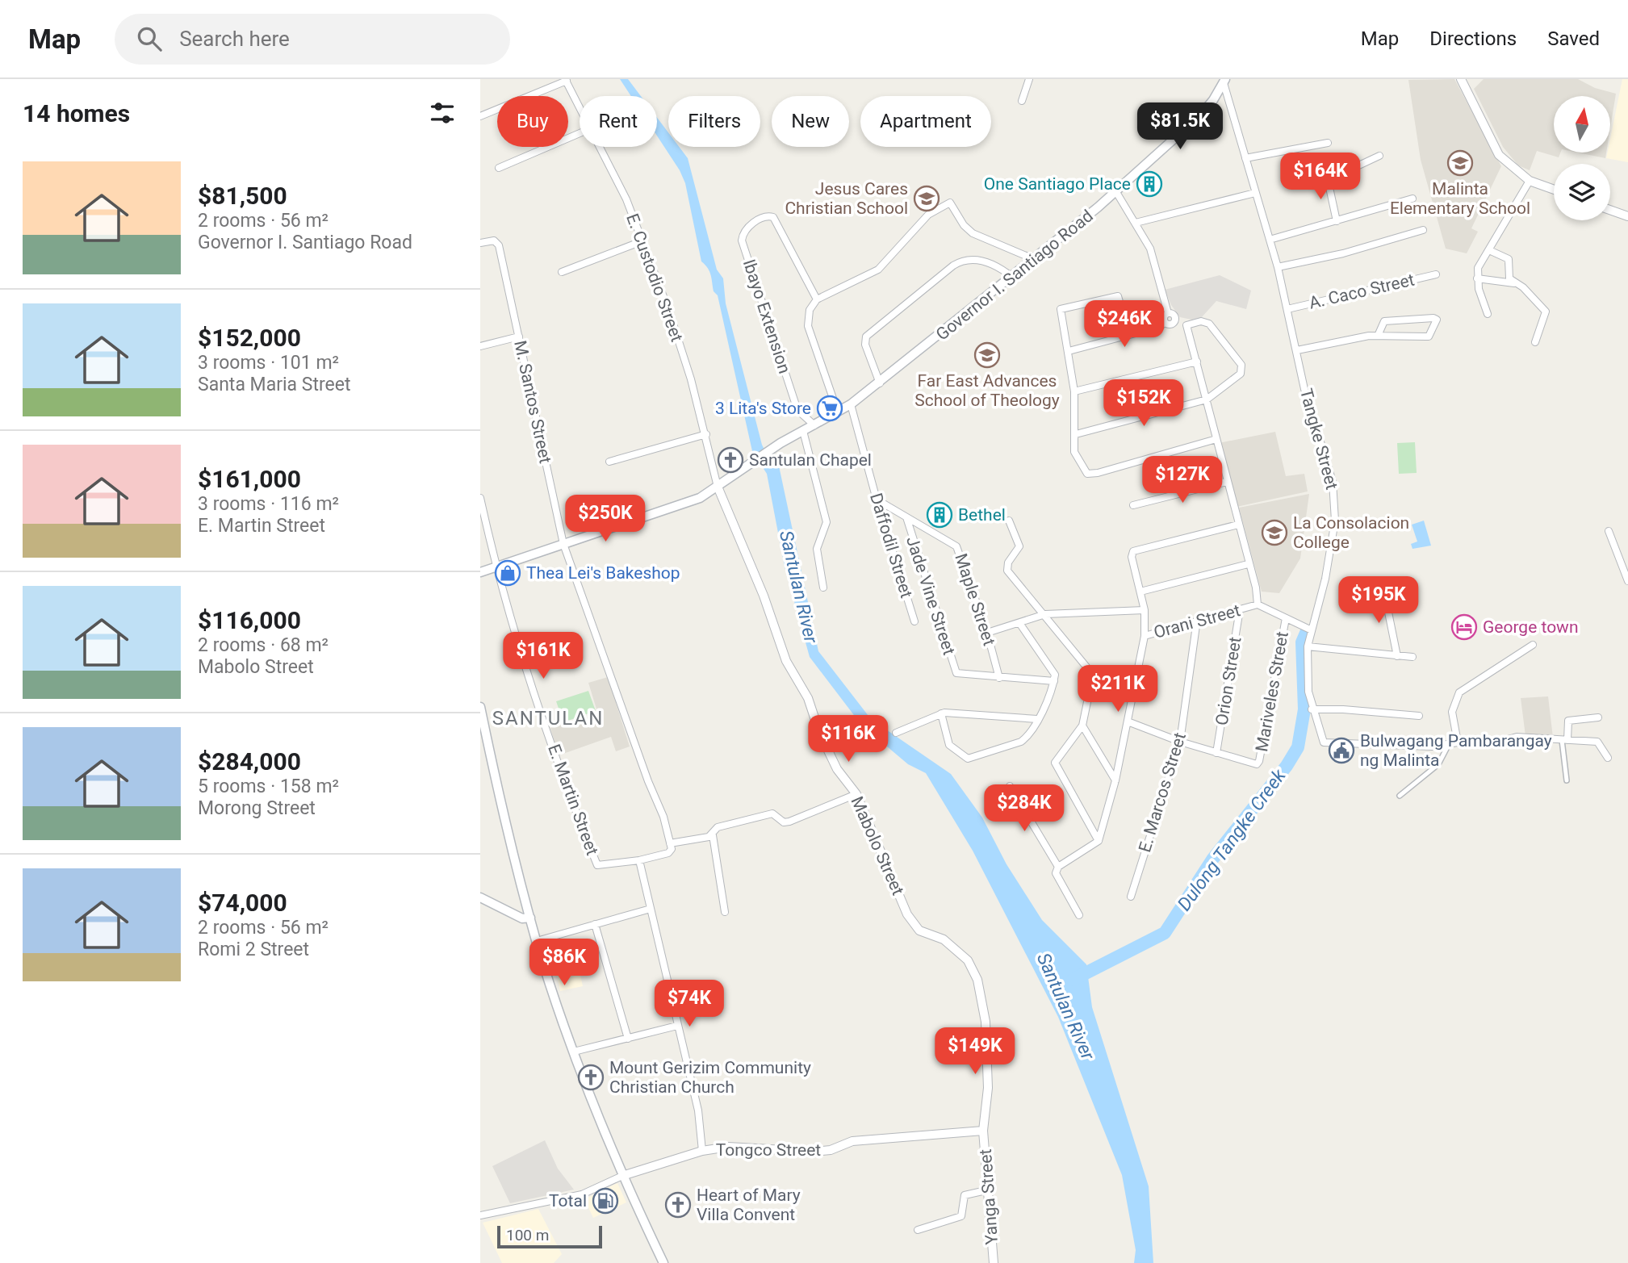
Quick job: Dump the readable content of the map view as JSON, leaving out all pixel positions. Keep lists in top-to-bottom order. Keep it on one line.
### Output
{"streets":{"main road":["Governor I. Santiago Road"],"street":["E. Custodio Street","A. Caco Street","Ibayo Extension","M. Santos Street","Tangke Street","Daffodil Street","Jade Vine Street","Maple Street","Orani Street","Orion Street","Mariveles Street","E. Marcos Street","E. Martin Street","Mabolo Street","Tongco Street","Yanga Street"]},"crossings":[["Governor I. Santiago Road","E. Custodio Street"],["Governor I. Santiago Road","Ibayo Extension"],["Governor I. Santiago Road","M. Santos Street"],["Governor I. Santiago Road","Tangke Street"],["Governor I. Santiago Road","Daffodil Street"],["Governor I. Santiago Road","E. Martin Street"],["Governor I. Santiago Road","Mabolo Street"],["E. Custodio Street","Mabolo Street"],["A. Caco Street","Tangke Street"],["Tangke Street","Orani Street"],["Daffodil Street","Maple Street"],["Jade Vine Street","Maple Street"],["Orani Street","Orion Street"],["Orani Street","Mariveles Street"],["Orani Street","E. Marcos Street"],["Orion Street","Mariveles Street"],["Mariveles Street","E. Marcos Street"],["Mabolo Street","Tongco Street"],["Mabolo Street","Yanga Street"],["Tongco Street","Yanga Street"]],"districts":["SANTULAN"],"water":["Santulan River","Dulong Tangke Creek"],"places":{"school or university":["Malinta Elementary School","Jesus Cares Christian School","Far East Advances School of Theology","La Consolacion College"],"building":["One Santiago Place","Bethel"],"supermarket":["3 Lita's Store"],"church":["Santulan Chapel","Mount Gerizim Community Christian Church","Heart of Mary Villa Convent"],"shop":["Thea Lei's Bakeshop"],"hotel":["George town"],"public building":["Bulwagang Pambarangay ng Malinta"],"fuel station":["Total"]},"scale_bar":"100 m","north":"top","page":{"header":"Map","search":"Search here","nav":["Map","Directions","Saved"],"heading":"14 homes","chip":["Buy","Rent","Filters","New","Apartment"],"price":["$81.5K","$164K","$246K","$152K","$127K","$250K","$195K","$161K","$211K","$116K","$284K","$86K","$74K","$149K"],"list":[{"name":"$81,500","note":"2 rooms · 56 m² · Governor I. Santiago Road"},{"name":"$152,000","note":"3 rooms · 101 m² · Santa Maria Street"},{"name":"$161,000","note":"3 rooms · 116 m² · E. Martin Street"},{"name":"$116,000","note":"2 rooms · 68 m² · Mabolo Street"},{"name":"$284,000","note":"5 rooms · 158 m² · Morong Street"},{"name":"$74,000","note":"2 rooms · 56 m² · Romi 2 Street"}],"scale":"100 m"}}
